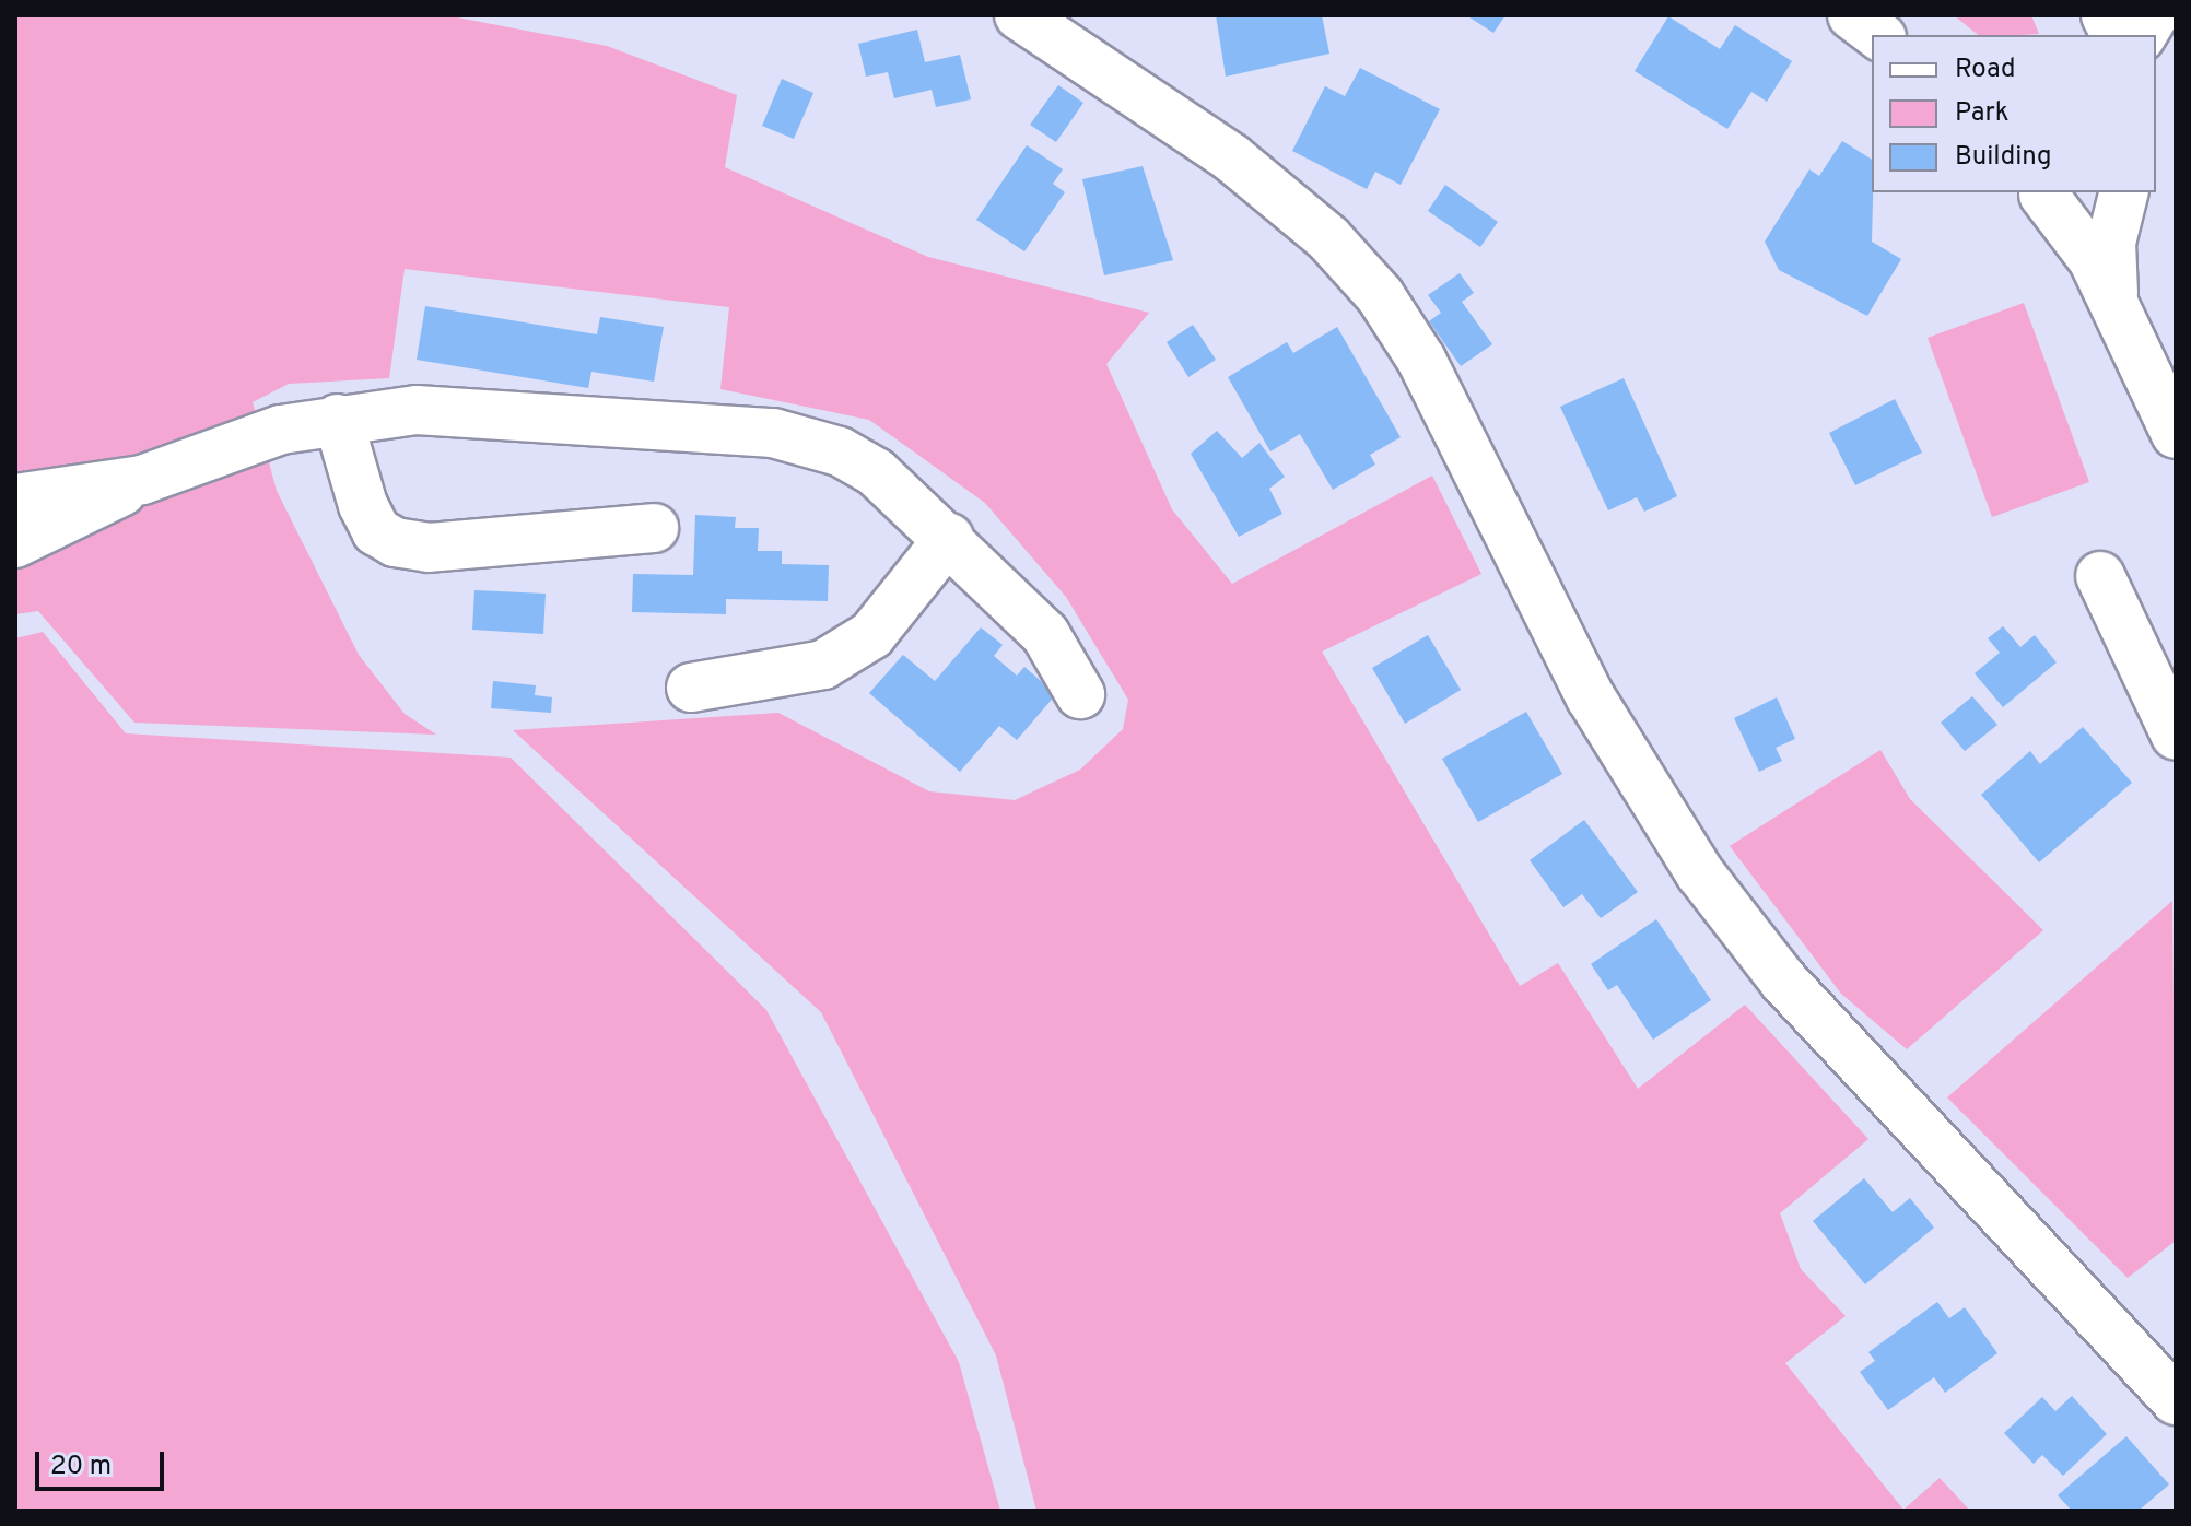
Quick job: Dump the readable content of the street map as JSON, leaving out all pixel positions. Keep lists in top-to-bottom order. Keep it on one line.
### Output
{"legend":["Road","Park","Building"],"scale_bar":"20 m"}
